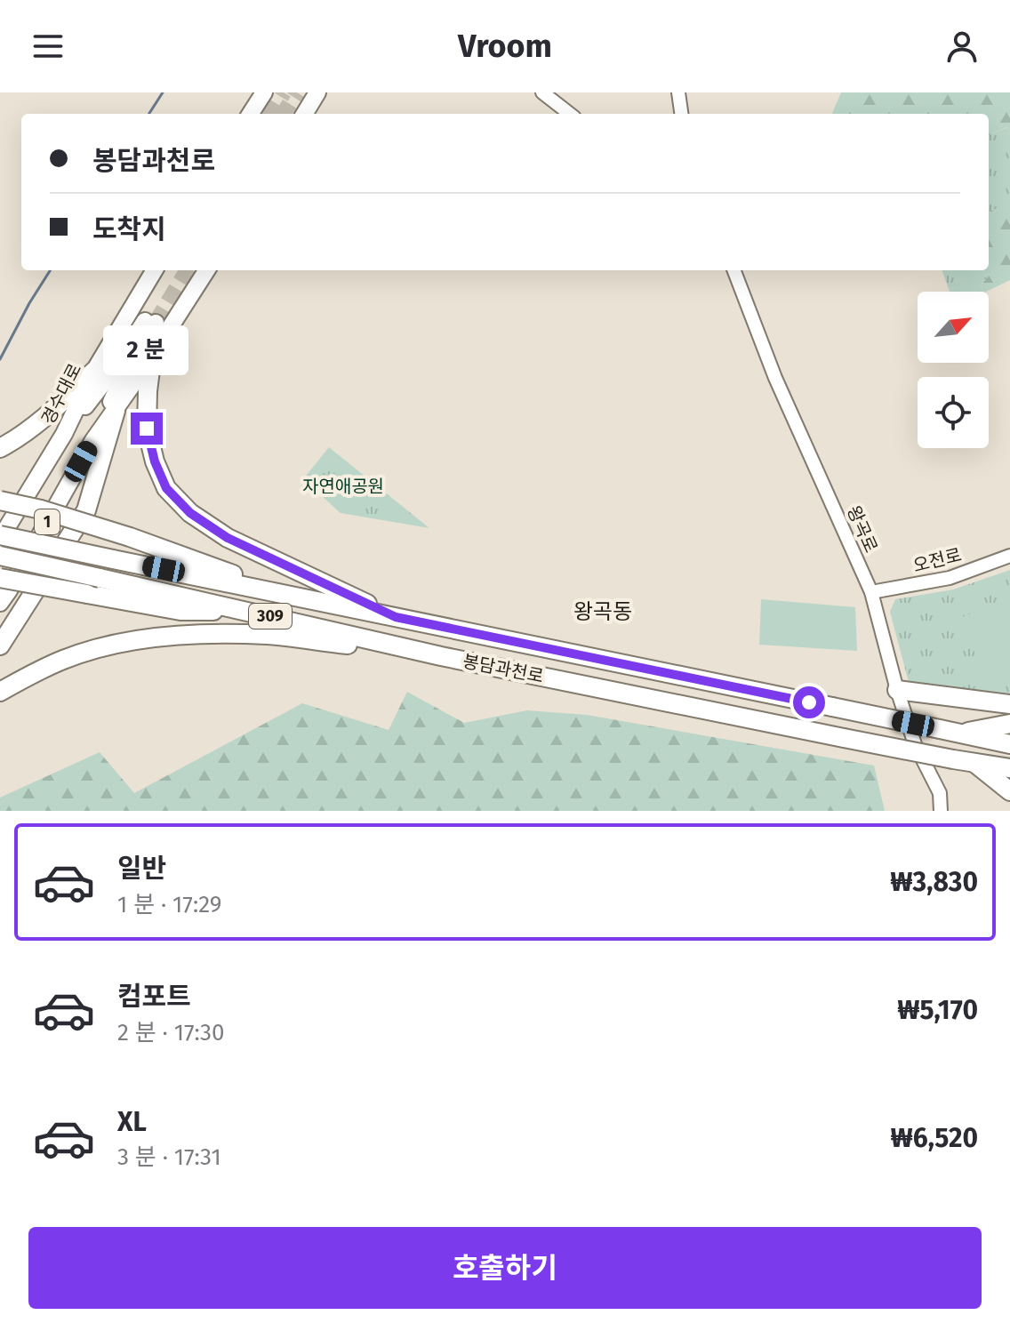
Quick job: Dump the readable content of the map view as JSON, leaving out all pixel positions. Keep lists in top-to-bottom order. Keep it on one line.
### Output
{"streets":{"highway":["309","봉담과천로"],"main road":["경수대로","1"],"street":["왕곡로","오전로"]},"crossings":[["경수대로","1"],["경수대로","봉담과천로"],["왕곡로","오전로"]],"districts":["왕곡동"],"parks":["자연애공원"],"north":"top right","page":{"header":"Vroom","banner":["봉담과천로","도착지"],"bubble":"2 분","list":[{"name":"일반","note":"1 분 · 17:29","value":"₩3,830"},{"name":"컴포트","note":"2 분 · 17:30","value":"₩5,170"},{"name":"XL","note":"3 분 · 17:31","value":"₩6,520"}],"buttons":"호출하기"}}
